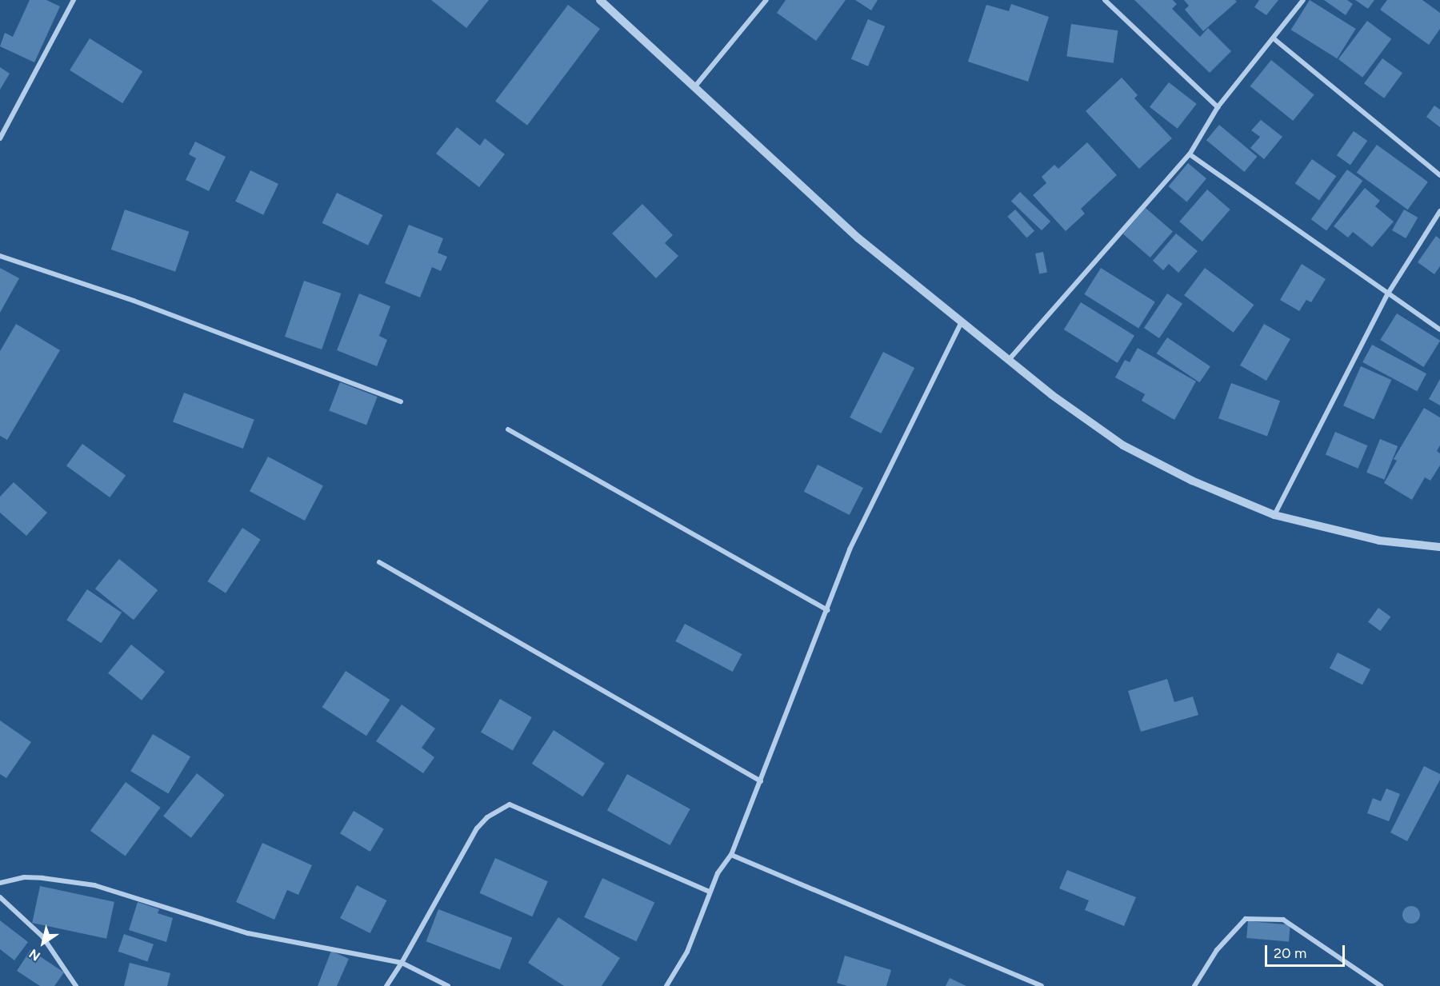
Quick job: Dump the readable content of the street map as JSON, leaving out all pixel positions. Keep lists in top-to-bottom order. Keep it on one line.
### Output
{"scale_bar":"20 m","north":"bottom left"}
